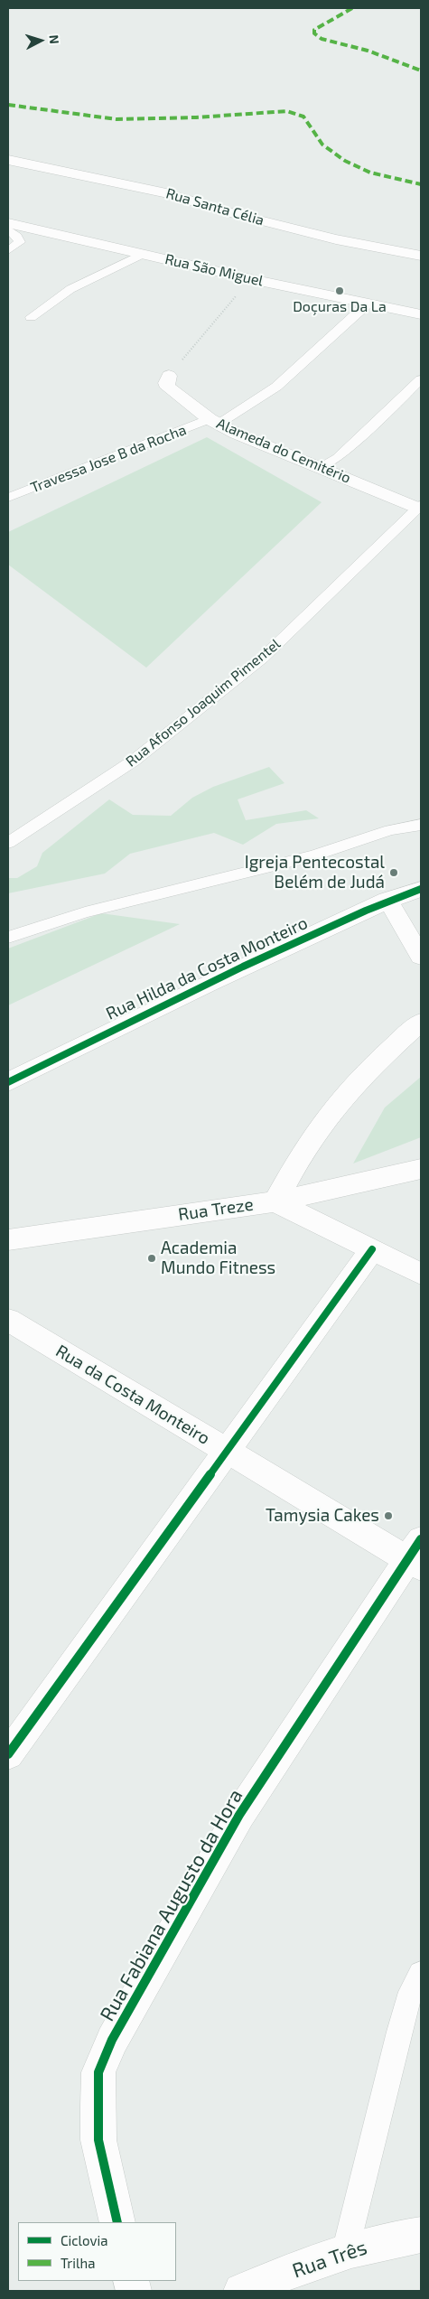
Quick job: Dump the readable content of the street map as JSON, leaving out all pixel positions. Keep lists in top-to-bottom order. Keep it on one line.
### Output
{"streets":{"street":["Rua Santa Célia","Rua São Miguel","Alameda do Cemitério","Rua Hilda da Costa Monteiro","Rua Treze","Rua da Costa Monteiro","Rua Fabiana Augusto da Hora","Rua Três"],"lane":["Travessa Jose B da Rocha","Rua Afonso Joaquim Pimentel"]},"crossings":[["Rua São Miguel","Travessa Jose B da Rocha"],["Alameda do Cemitério","Travessa Jose B da Rocha"],["Alameda do Cemitério","Rua Afonso Joaquim Pimentel"],["Rua da Costa Monteiro","Rua Fabiana Augusto da Hora"]],"places":["Doçuras Da La","Igreja Pentecostal Belém de Judá","Academia Mundo Fitness","Tamysia Cakes"],"legend":["Ciclovia","Trilha"],"north":"right"}
